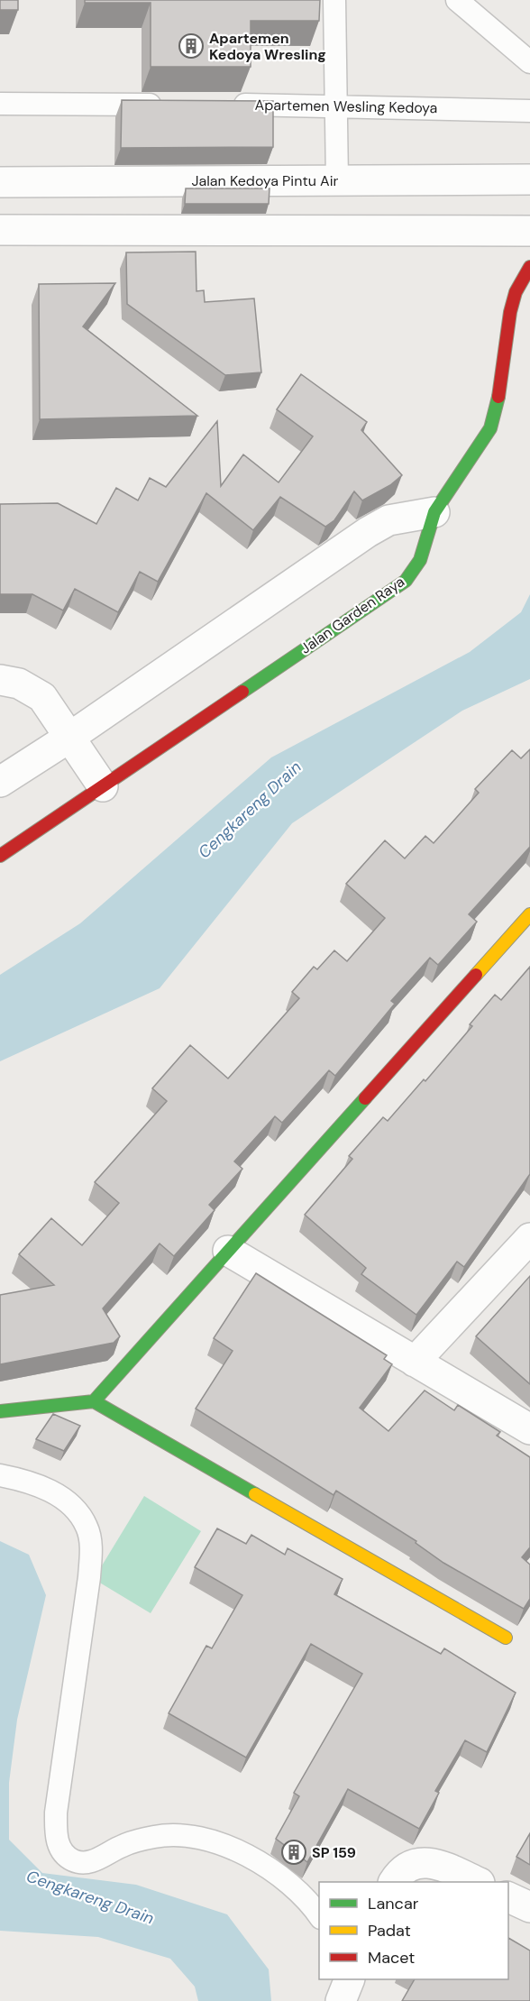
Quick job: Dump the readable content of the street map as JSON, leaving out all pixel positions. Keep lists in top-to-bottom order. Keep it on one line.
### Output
{"streets":{"street":["Jalan Kedoya Pintu Air","Jalan Garden Raya"],"lane":["Apartemen Wesling Kedoya"]},"water":["Cengkareng Drain"],"places":{"building":["Apartemen Kedoya Wresling","SP 159"]},"legend":["Lancar","Padat","Macet"]}
